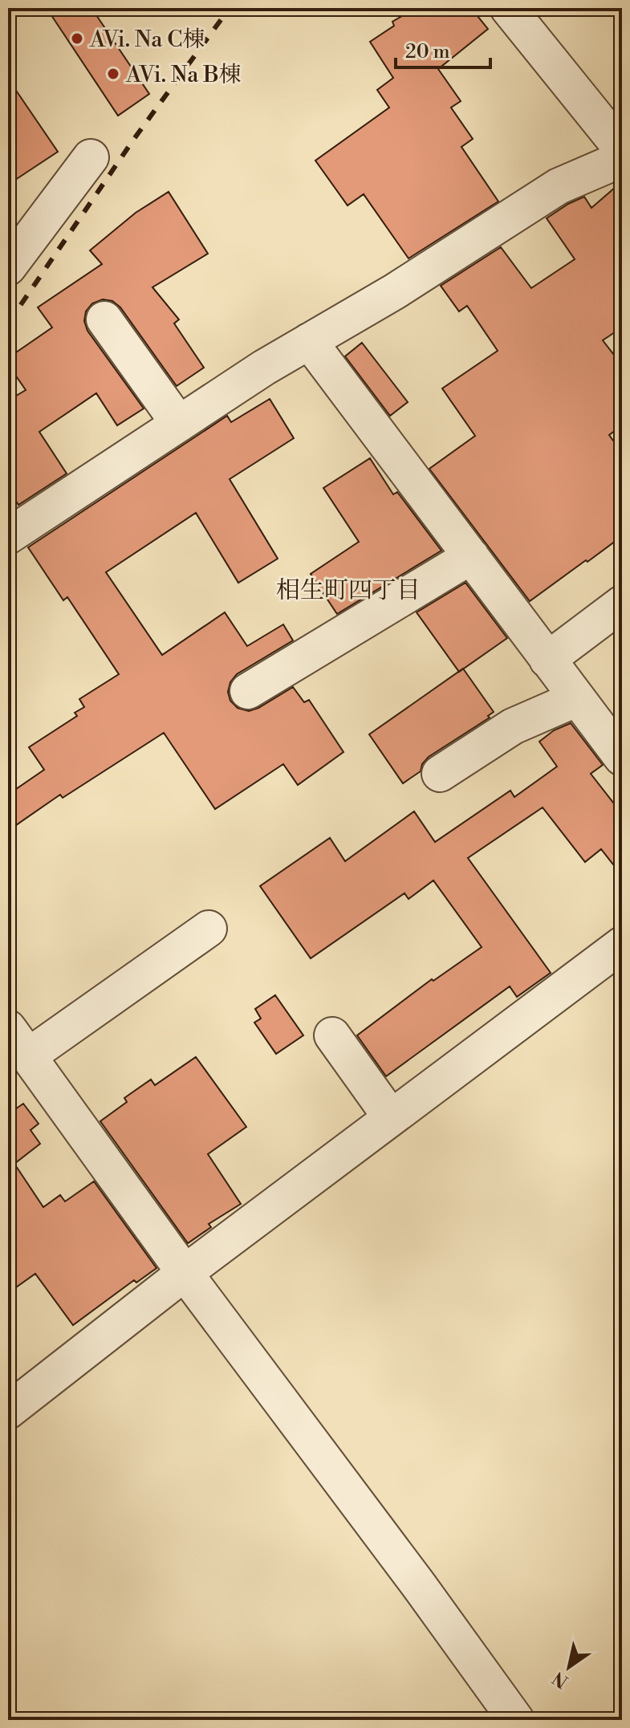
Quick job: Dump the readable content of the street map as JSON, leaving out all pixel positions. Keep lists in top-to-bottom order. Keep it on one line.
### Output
{"districts":["相生町四丁目"],"places":["AVi. Na C棟","AVi. Na B棟"],"scale_bar":"20 m","north":"bottom left"}
